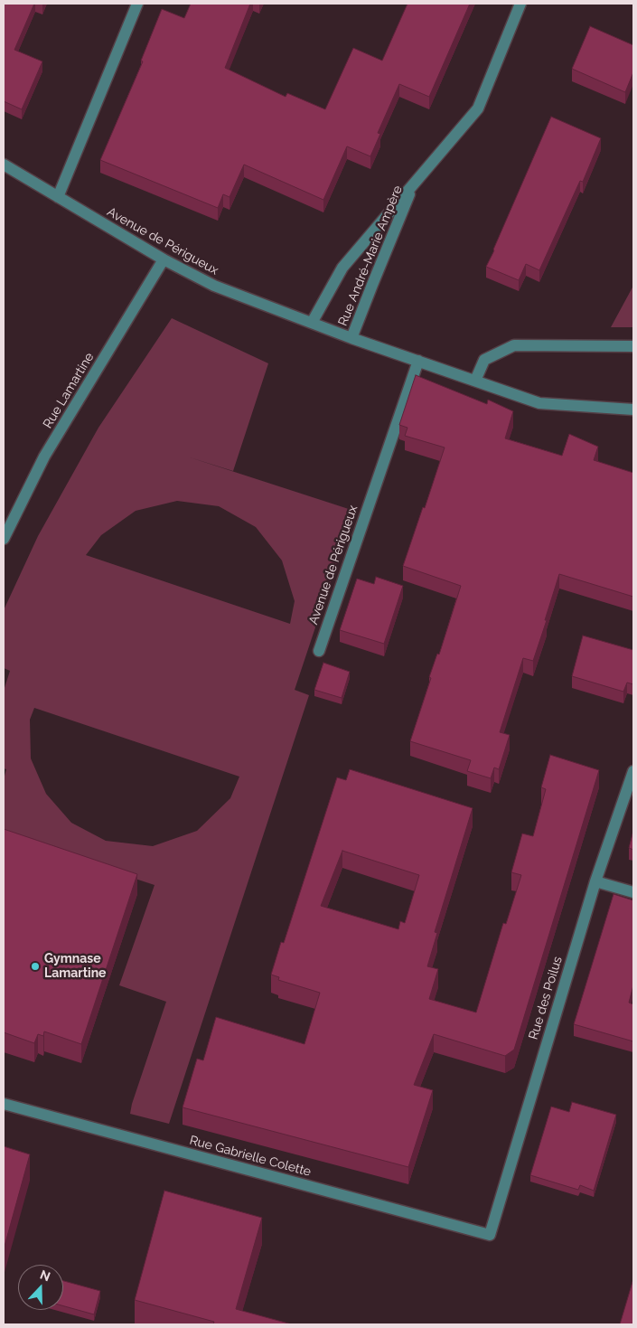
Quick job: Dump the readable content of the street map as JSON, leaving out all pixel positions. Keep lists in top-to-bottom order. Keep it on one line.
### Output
{"streets":{"street":["Avenue de Périgueux","Rue André-Marie Ampère","Rue Lamartine","Rue des Poilus","Rue Gabrielle Colette"]},"crossings":[["Avenue de Périgueux","Rue André-Marie Ampère"],["Avenue de Périgueux","Rue Lamartine"],["Rue des Poilus","Rue Gabrielle Colette"]],"places":["Gymnase Lamartine"],"north":"top"}
